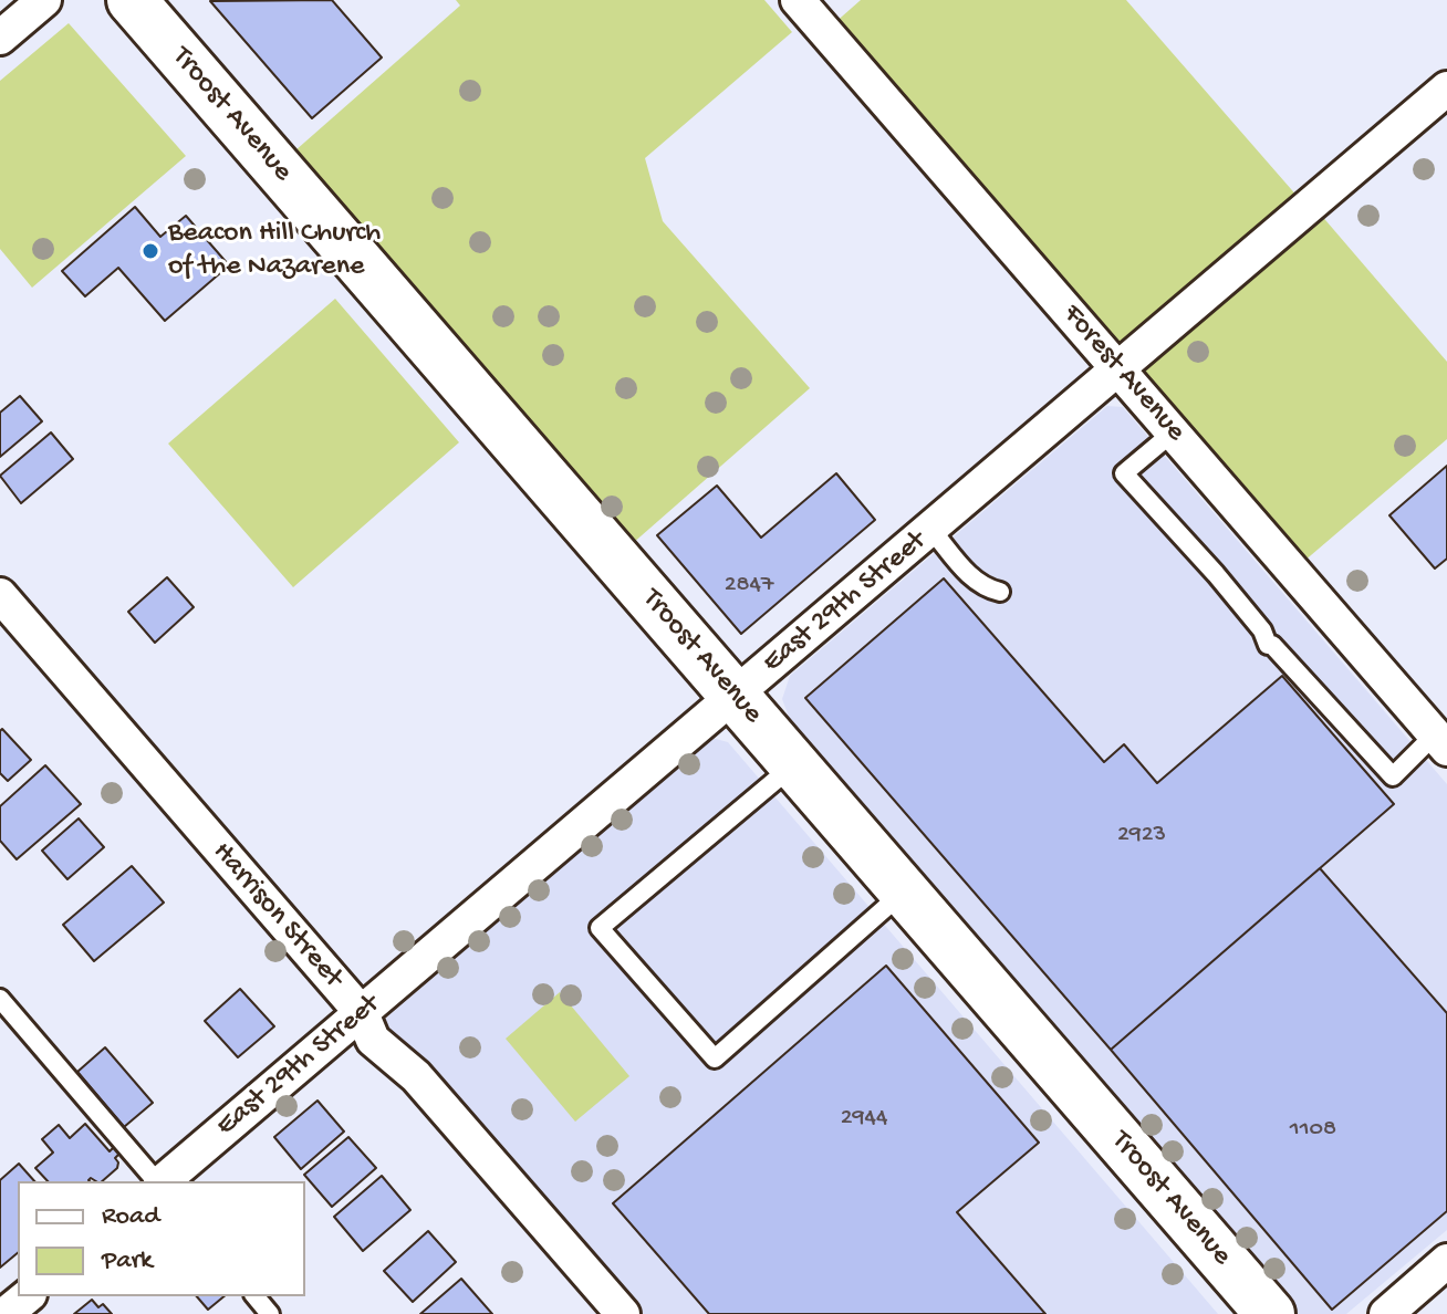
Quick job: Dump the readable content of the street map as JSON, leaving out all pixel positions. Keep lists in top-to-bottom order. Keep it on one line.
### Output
{"streets":{"main road":["Troost Avenue"],"street":["Forest Avenue","East 29th Street","Harrison Street"]},"crossings":[["Troost Avenue","East 29th Street"],["Forest Avenue","East 29th Street"],["East 29th Street","Harrison Street"]],"places":["Beacon Hill Church of the Nazarene"],"house_numbers":["2847","2923","2944","1108"],"legend":["Road","Park"]}
